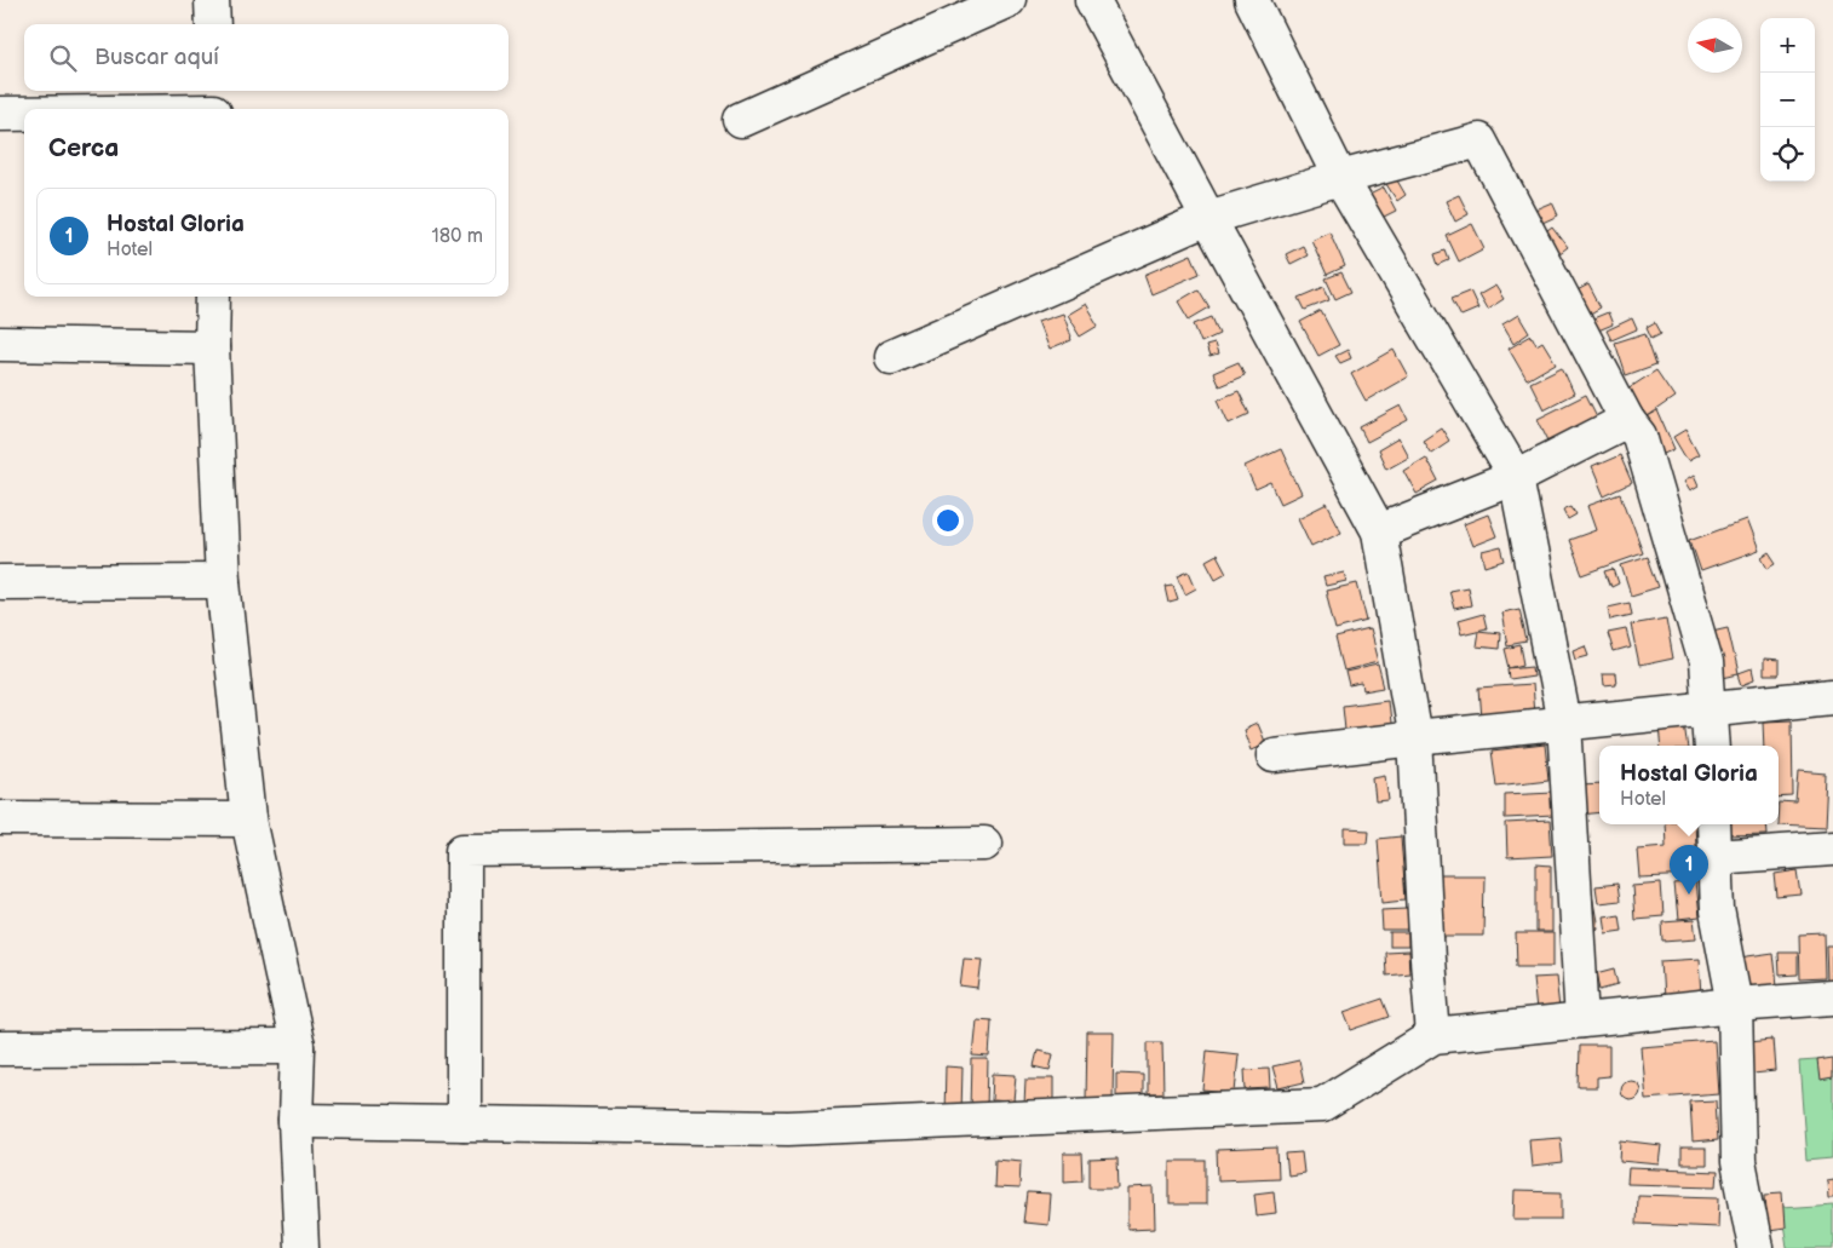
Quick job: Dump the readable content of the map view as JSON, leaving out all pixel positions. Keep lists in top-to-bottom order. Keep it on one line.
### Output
{"north":"left","page":{"map_buttons":["+","−"],"search":"Buscar aquí","heading":"Cerca","list":[{"mark":"1","name":"Hostal Gloria","note":"Hotel","value":"180 m"}],"popup":["Hostal Gloria","Hotel"],"pins":"1"}}
